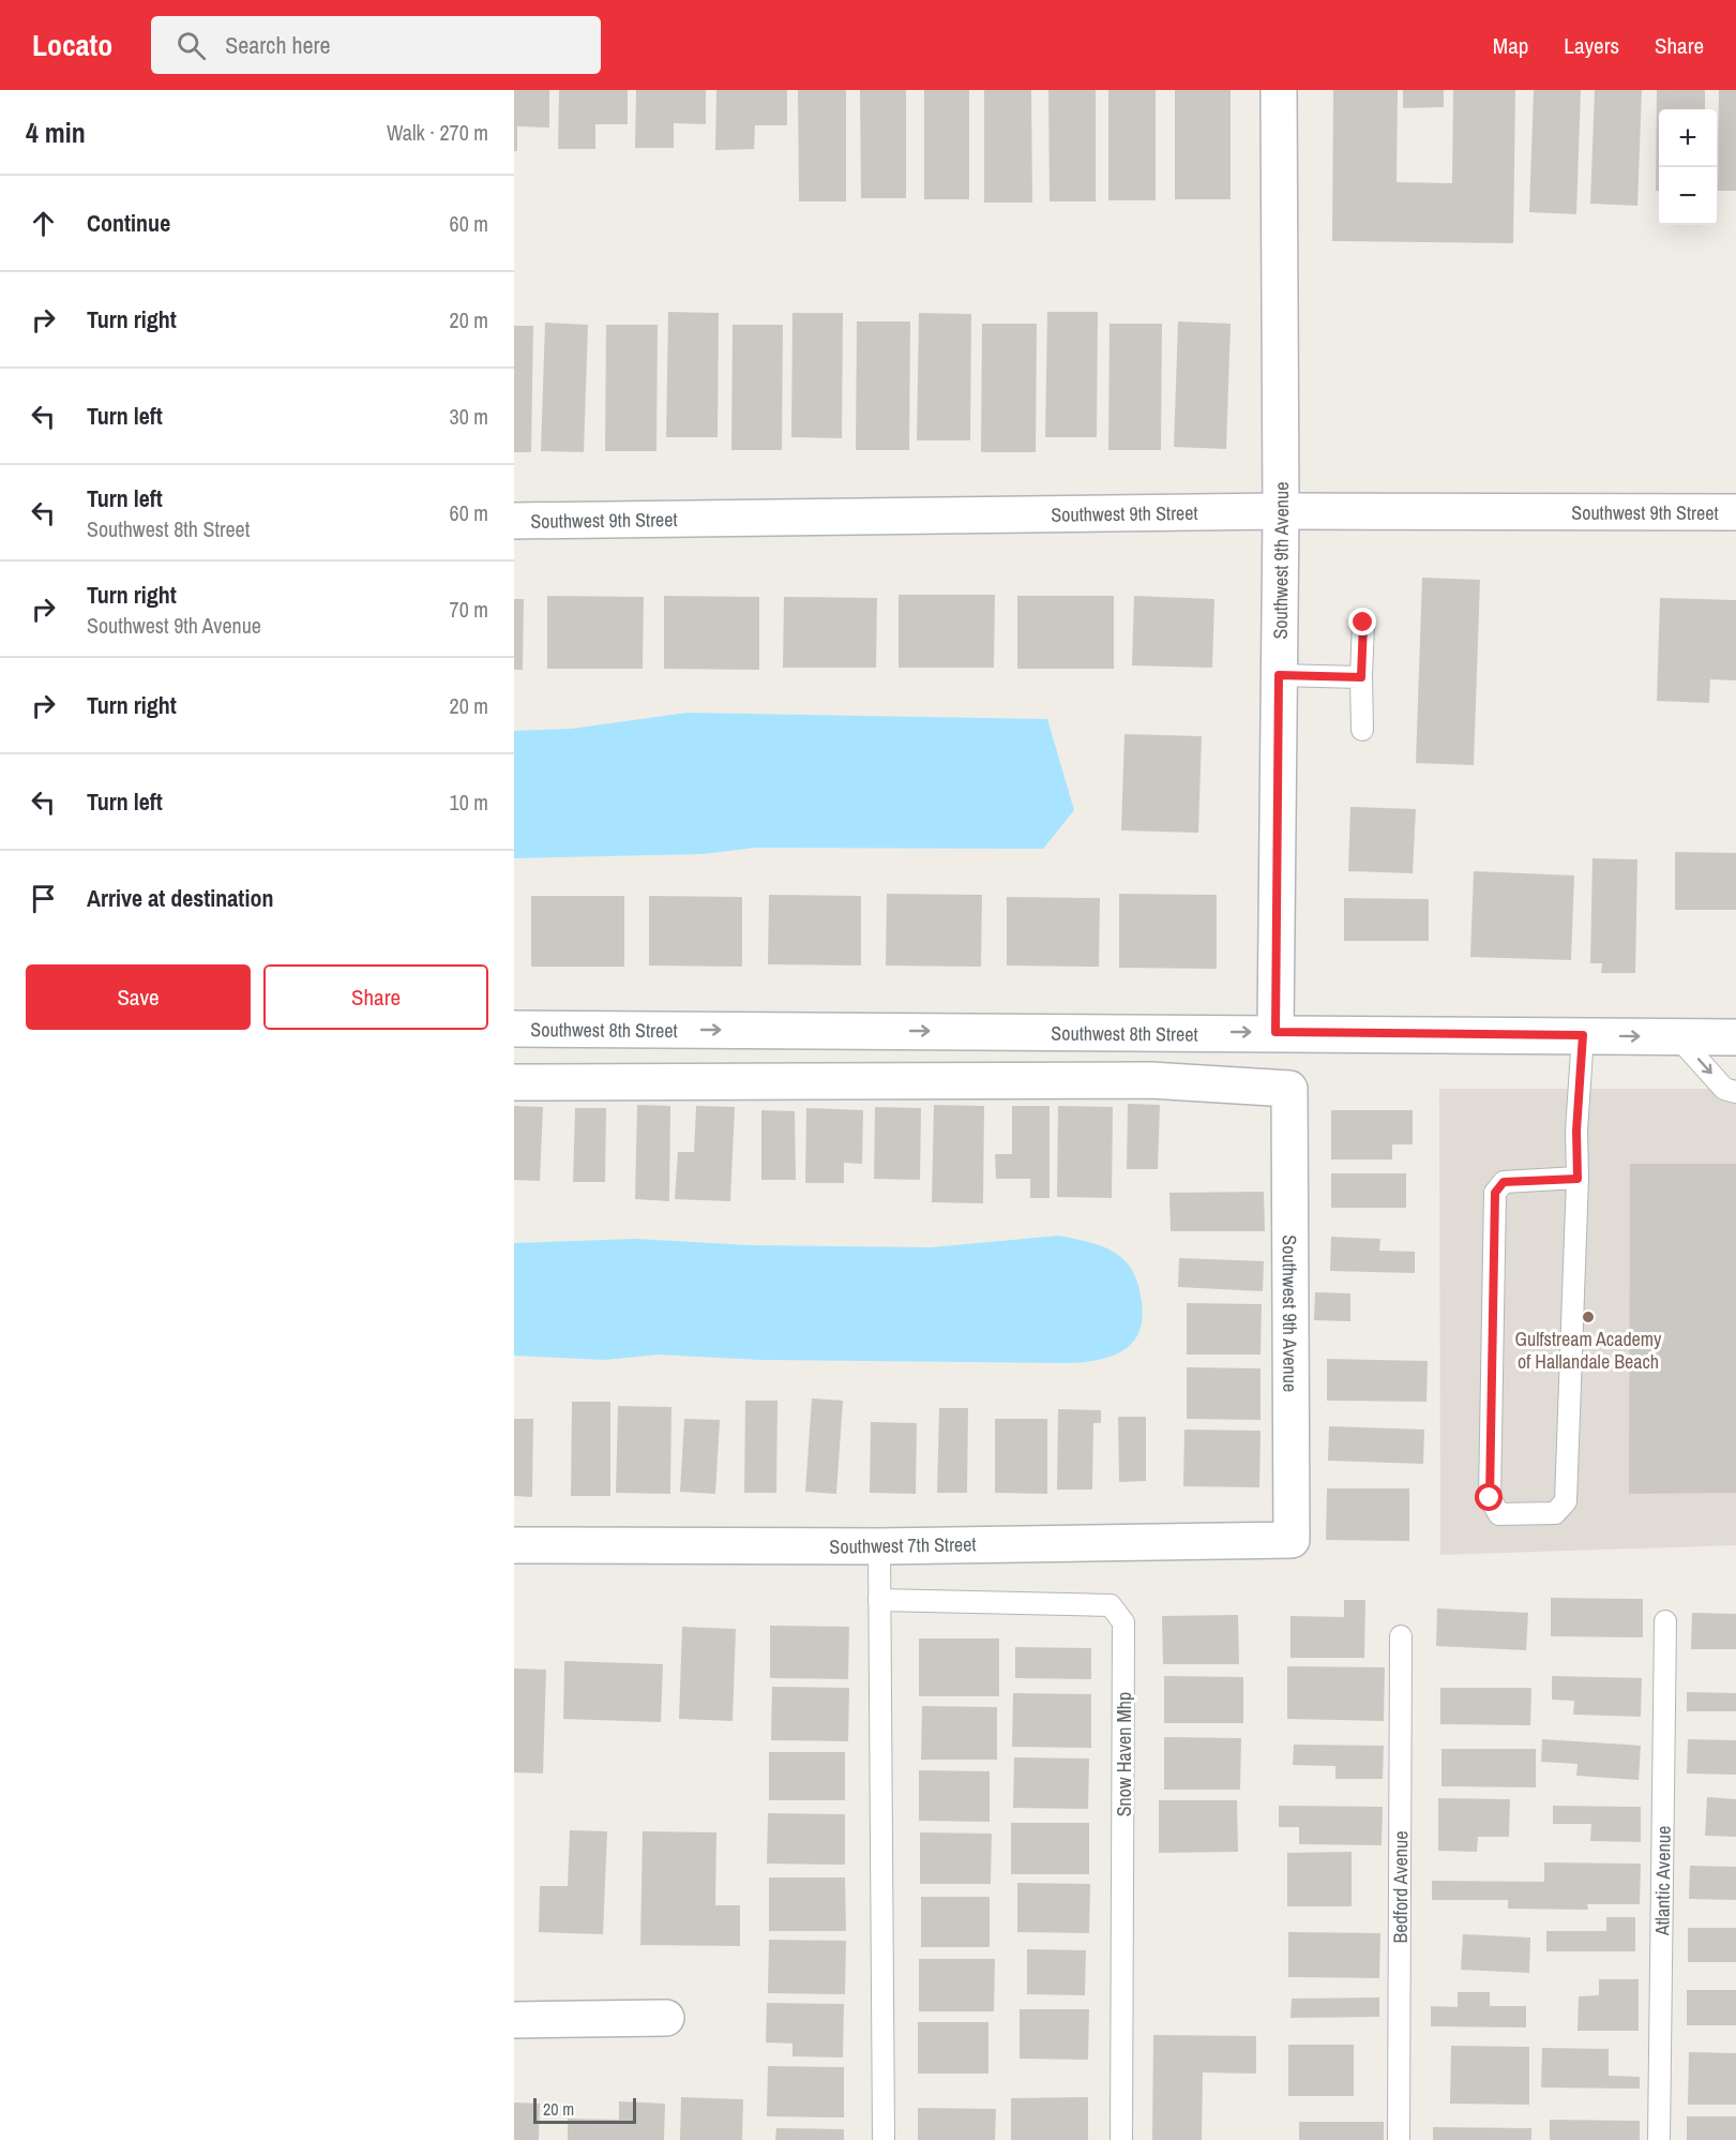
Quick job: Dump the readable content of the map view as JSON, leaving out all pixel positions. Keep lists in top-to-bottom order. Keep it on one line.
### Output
{"streets":{"street":["Southwest 9th Street","Southwest 9th Avenue","Southwest 8th Street","Southwest 7th Street"],"lane":["Snow Haven Mhp","Atlantic Avenue","Bedford Avenue"]},"crossings":[["Southwest 9th Street","Southwest 9th Avenue"],["Southwest 9th Avenue","Southwest 8th Street"],["Southwest 9th Avenue","Southwest 7th Street"]],"one_way":["Southwest 8th Street"],"places":["Gulfstream Academy of Hallandale Beach"],"scale_bar":"20 m","page":{"header":"Locato","search":"Search here","nav":["Map","Layers","Share"],"heading":["4 min","Walk · 270 m"],"map_buttons":["+","−"],"list":[["Continue","60 m"],["Turn right","20 m"],["Turn left","30 m"],["Turn left","Southwest 8th Street","60 m"],["Turn right","Southwest 9th Avenue","70 m"],["Turn right","20 m"],["Turn left","10 m"],"Arrive at destination"],"buttons":["Save","Share"],"scale":"20 m"}}
